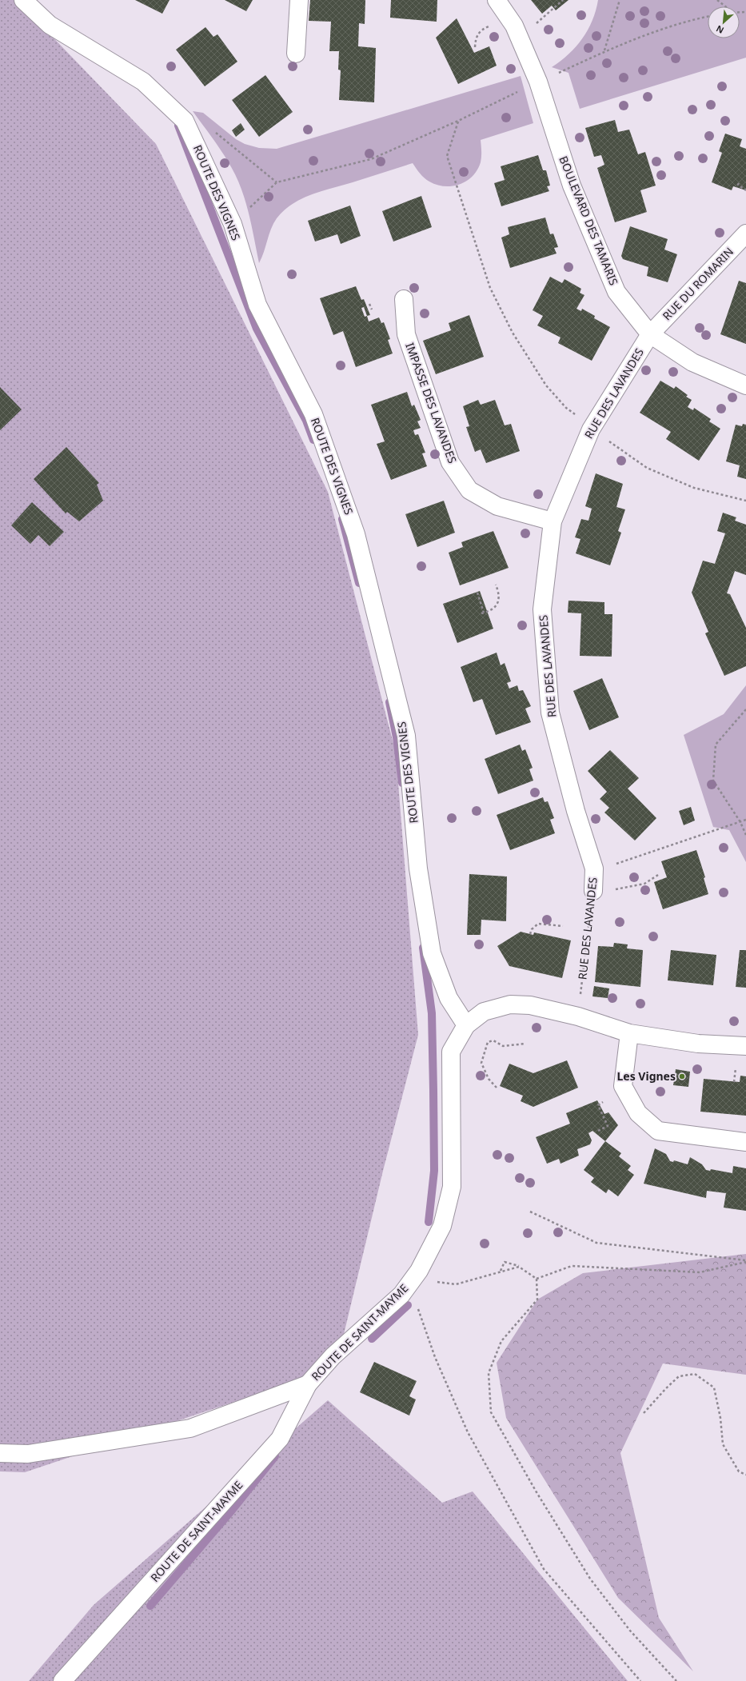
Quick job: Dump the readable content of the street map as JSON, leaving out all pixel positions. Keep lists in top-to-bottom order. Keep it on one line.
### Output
{"streets":{"street":["ROUTE DES VIGNES","BOULEVARD DES TAMARIS","RUE DU ROMARIN","RUE DES LAVANDES","IMPASSE DES LAVANDES","ROUTE DE SAINT-MAYME"]},"crossings":[["ROUTE DES VIGNES","ROUTE DE SAINT-MAYME"],["BOULEVARD DES TAMARIS","RUE DU ROMARIN"],["BOULEVARD DES TAMARIS","RUE DES LAVANDES"],["RUE DU ROMARIN","RUE DES LAVANDES"],["RUE DES LAVANDES","IMPASSE DES LAVANDES"],["RUE DES LAVANDES","ROUTE DE SAINT-MAYME"]],"places":["Les Vignes"],"north":"bottom left"}
